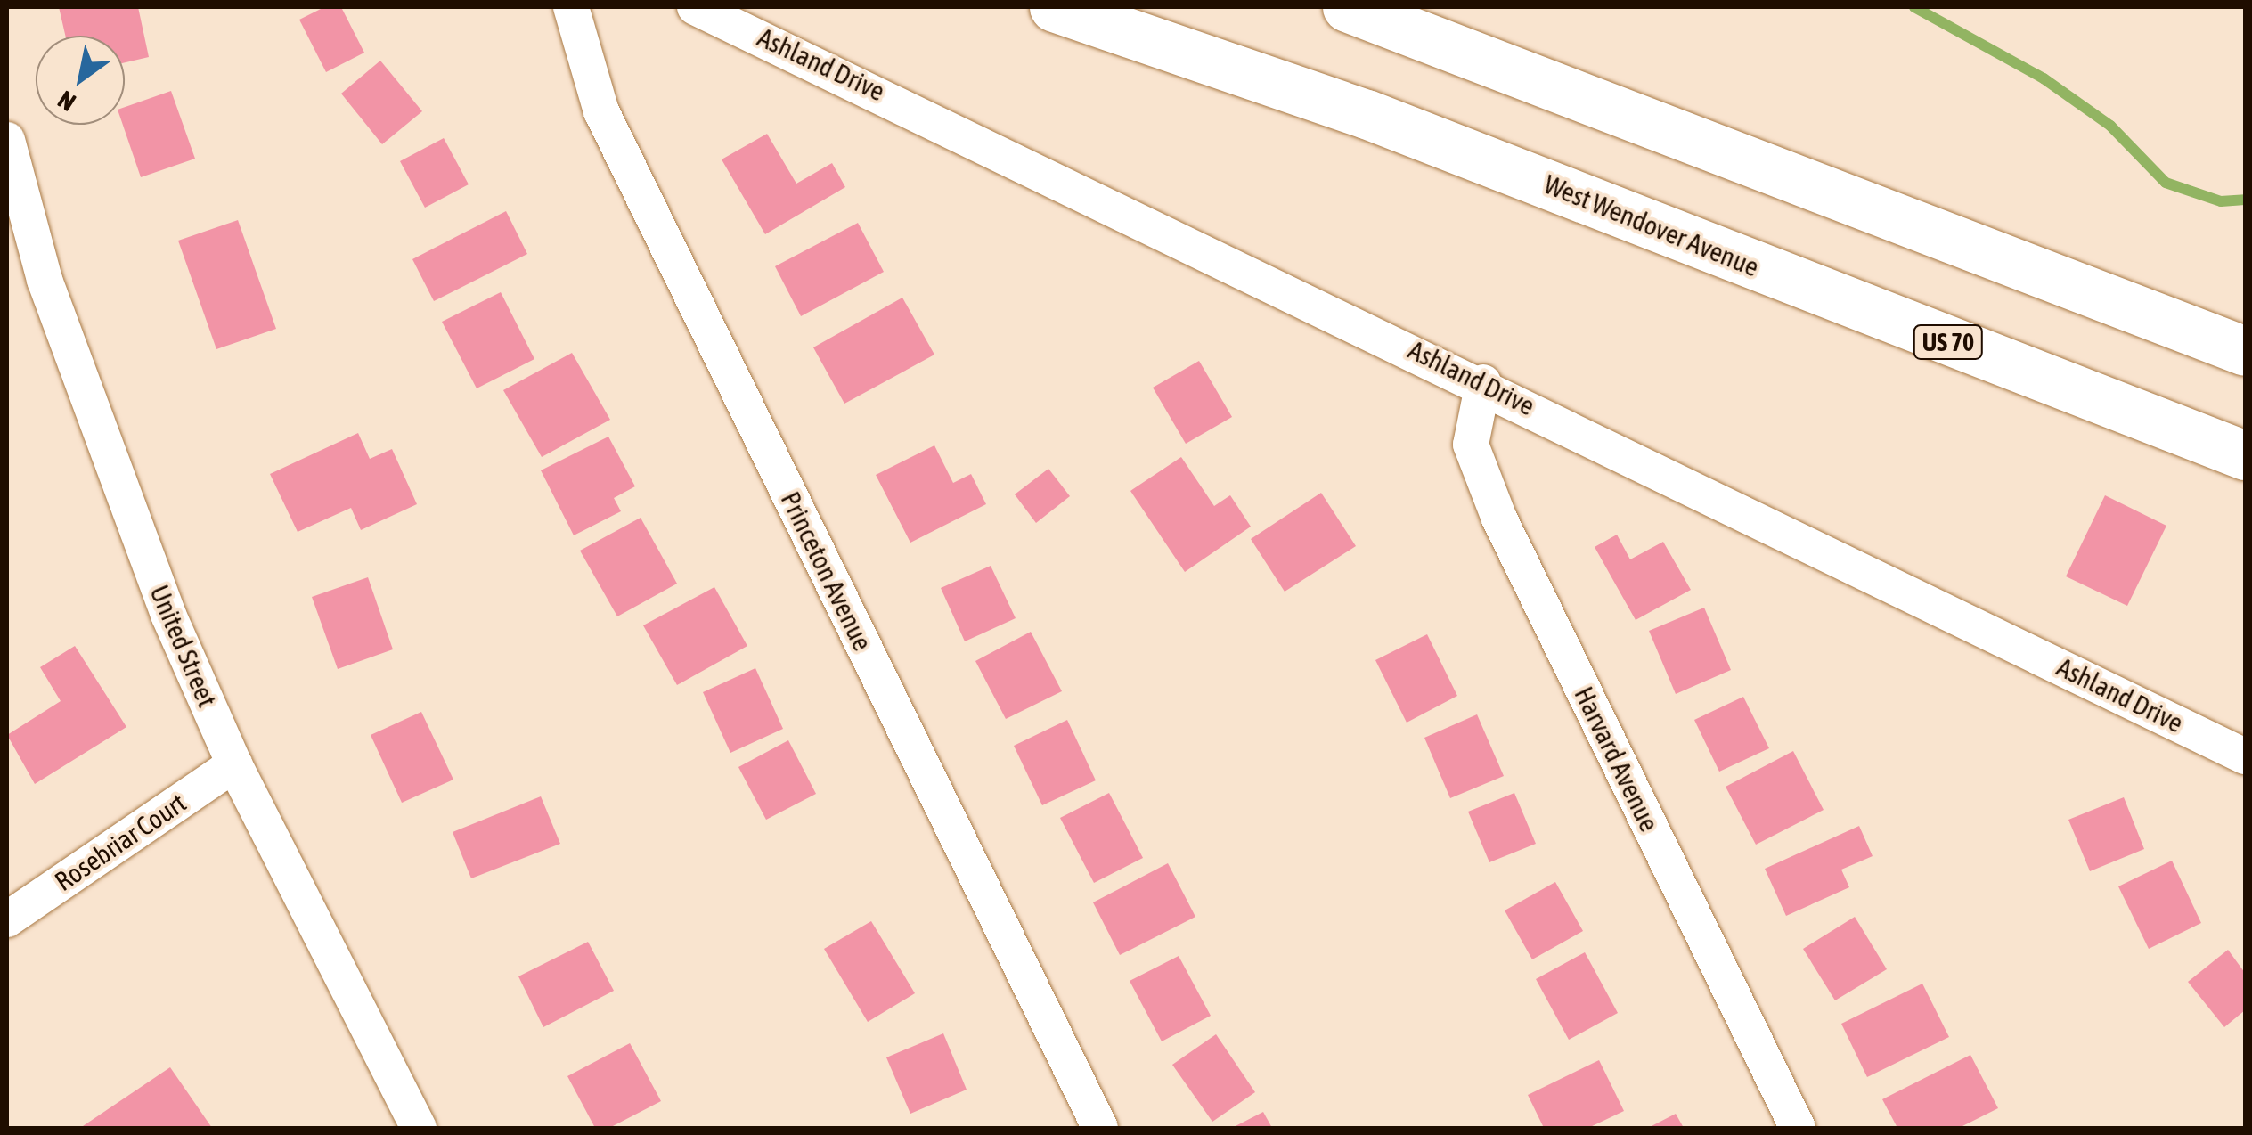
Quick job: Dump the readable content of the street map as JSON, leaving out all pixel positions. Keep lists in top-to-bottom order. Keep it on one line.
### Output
{"streets":{"highway":["West Wendover Avenue","US 70"],"street":["Ashland Drive","Princeton Avenue","United Street","Harvard Avenue","Rosebriar Court"]},"crossings":[["Ashland Drive","Harvard Avenue"],["United Street","Rosebriar Court"]],"north":"bottom left"}
